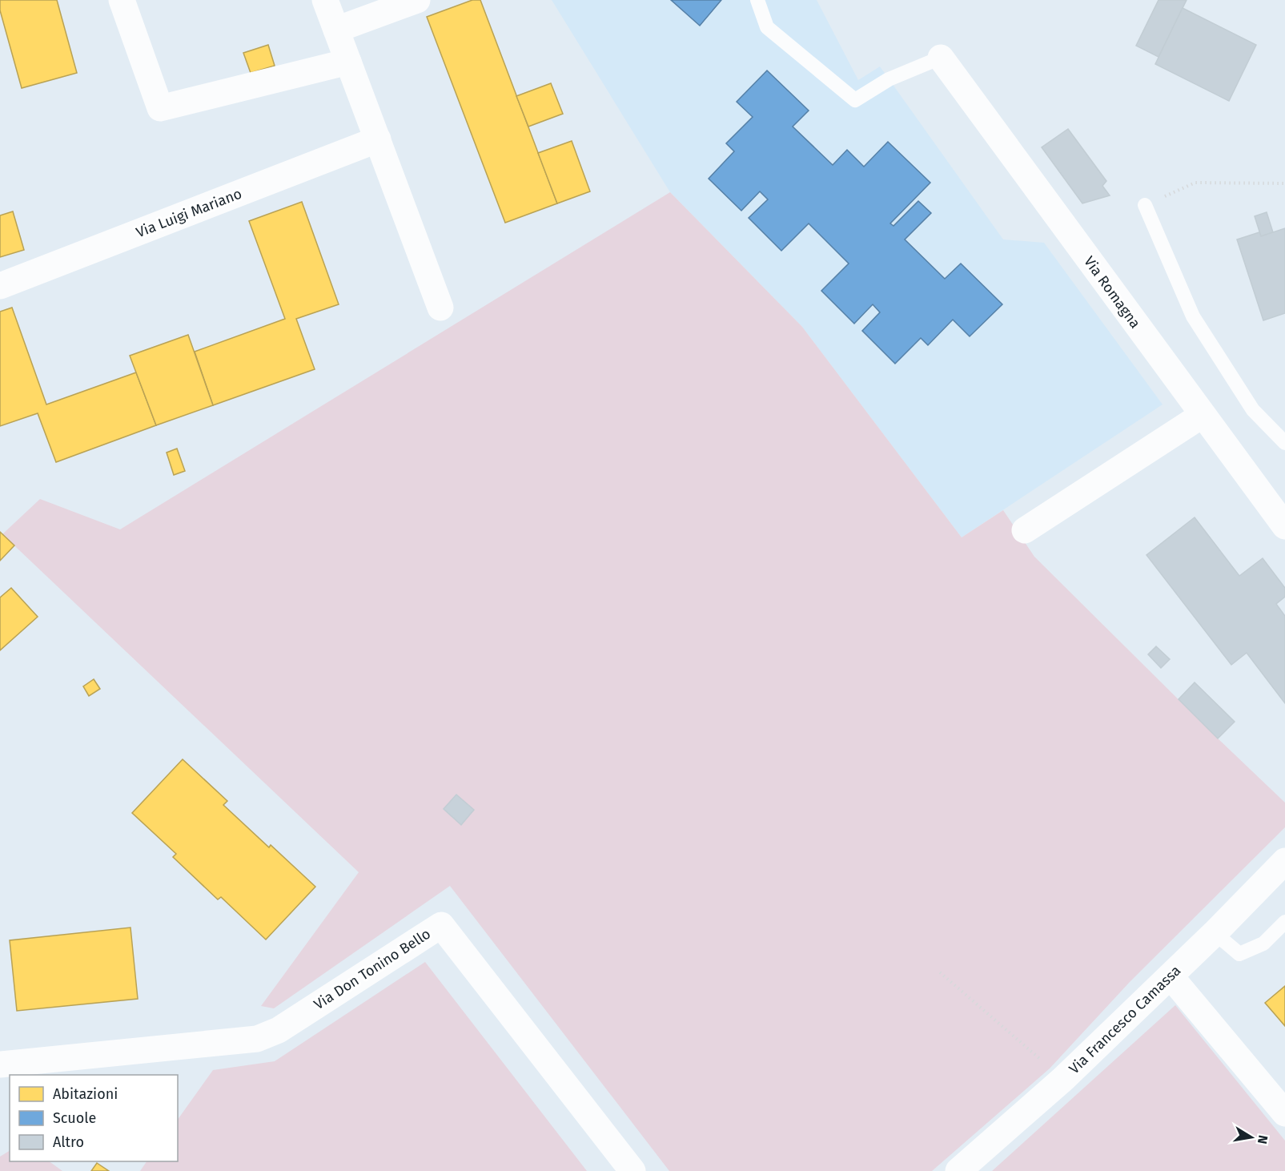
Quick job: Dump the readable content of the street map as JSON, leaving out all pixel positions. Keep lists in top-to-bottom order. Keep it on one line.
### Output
{"streets":{"street":["Via Luigi Mariano","Via Romagna","Via Don Tonino Bello","Via Francesco Camassa"]},"legend":["Abitazioni","Scuole","Altro"],"north":"right"}
